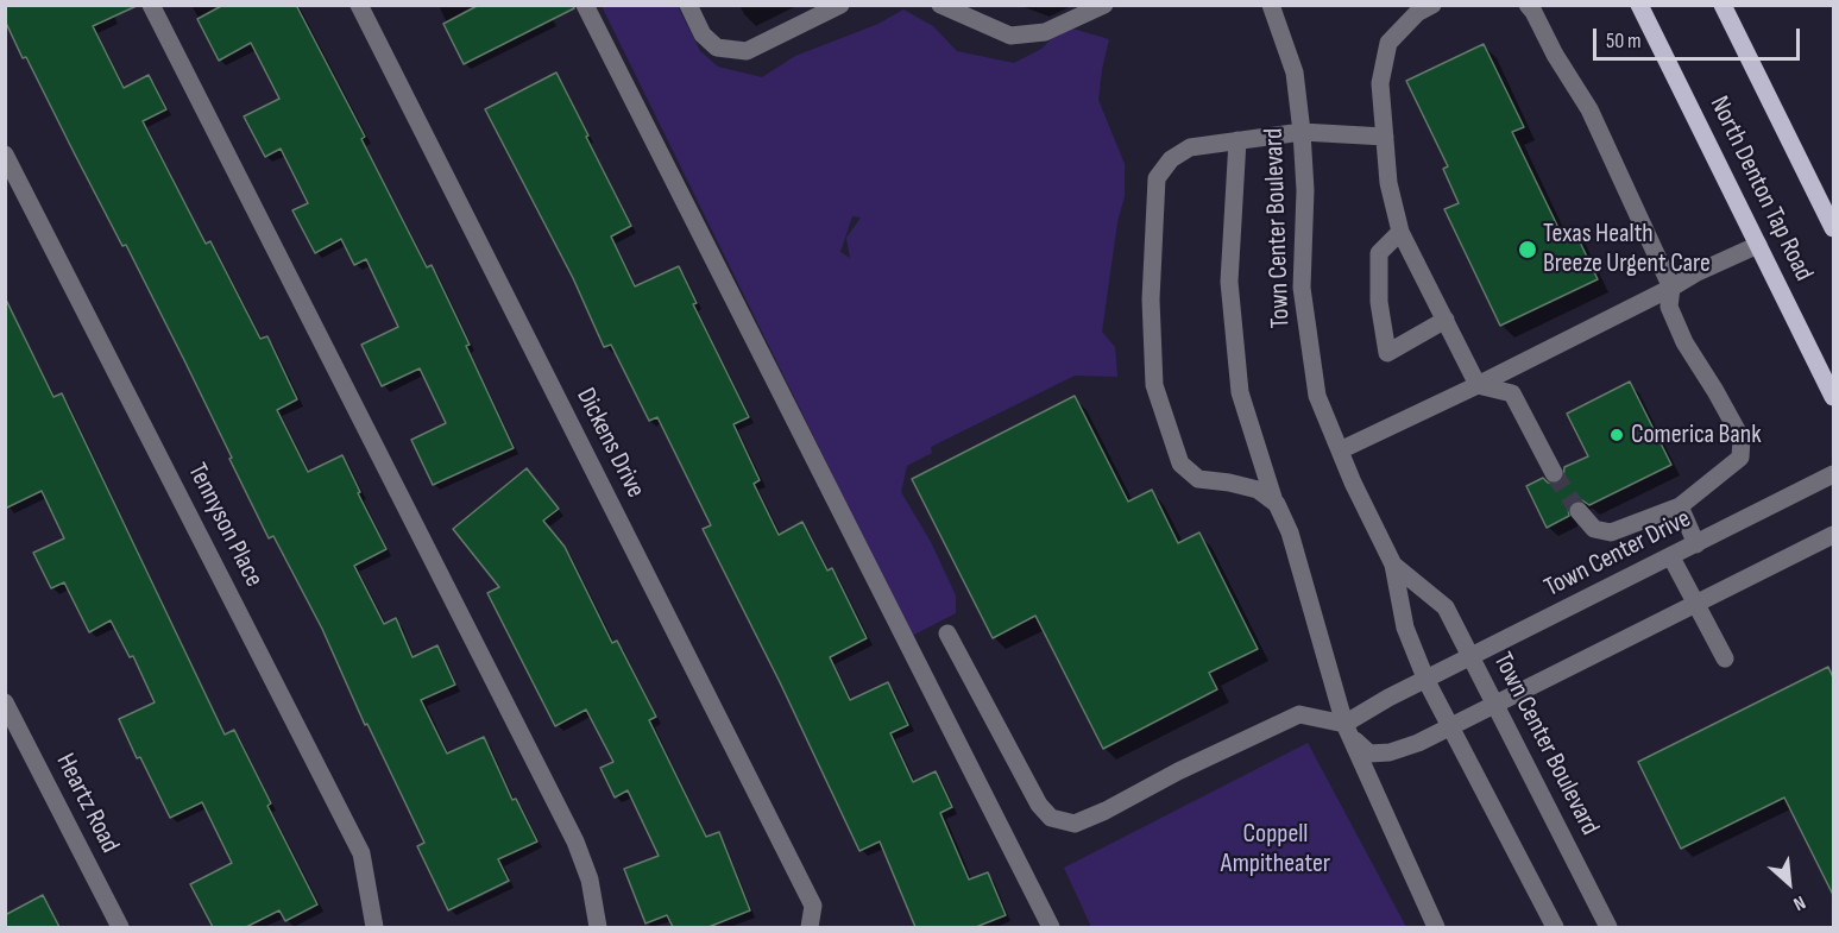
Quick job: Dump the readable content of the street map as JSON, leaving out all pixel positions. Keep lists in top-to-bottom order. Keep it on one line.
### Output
{"streets":{"main road":["North Denton Tap Road"],"street":["Town Center Boulevard","Dickens Drive","Tennyson Place","Town Center Drive","Heartz Road"]},"crossings":[["Town Center Boulevard","Town Center Drive"]],"parks":["Coppell Ampitheater"],"places":["Texas Health Breeze Urgent Care","Comerica Bank"],"scale_bar":"50 m","north":"bottom right"}
